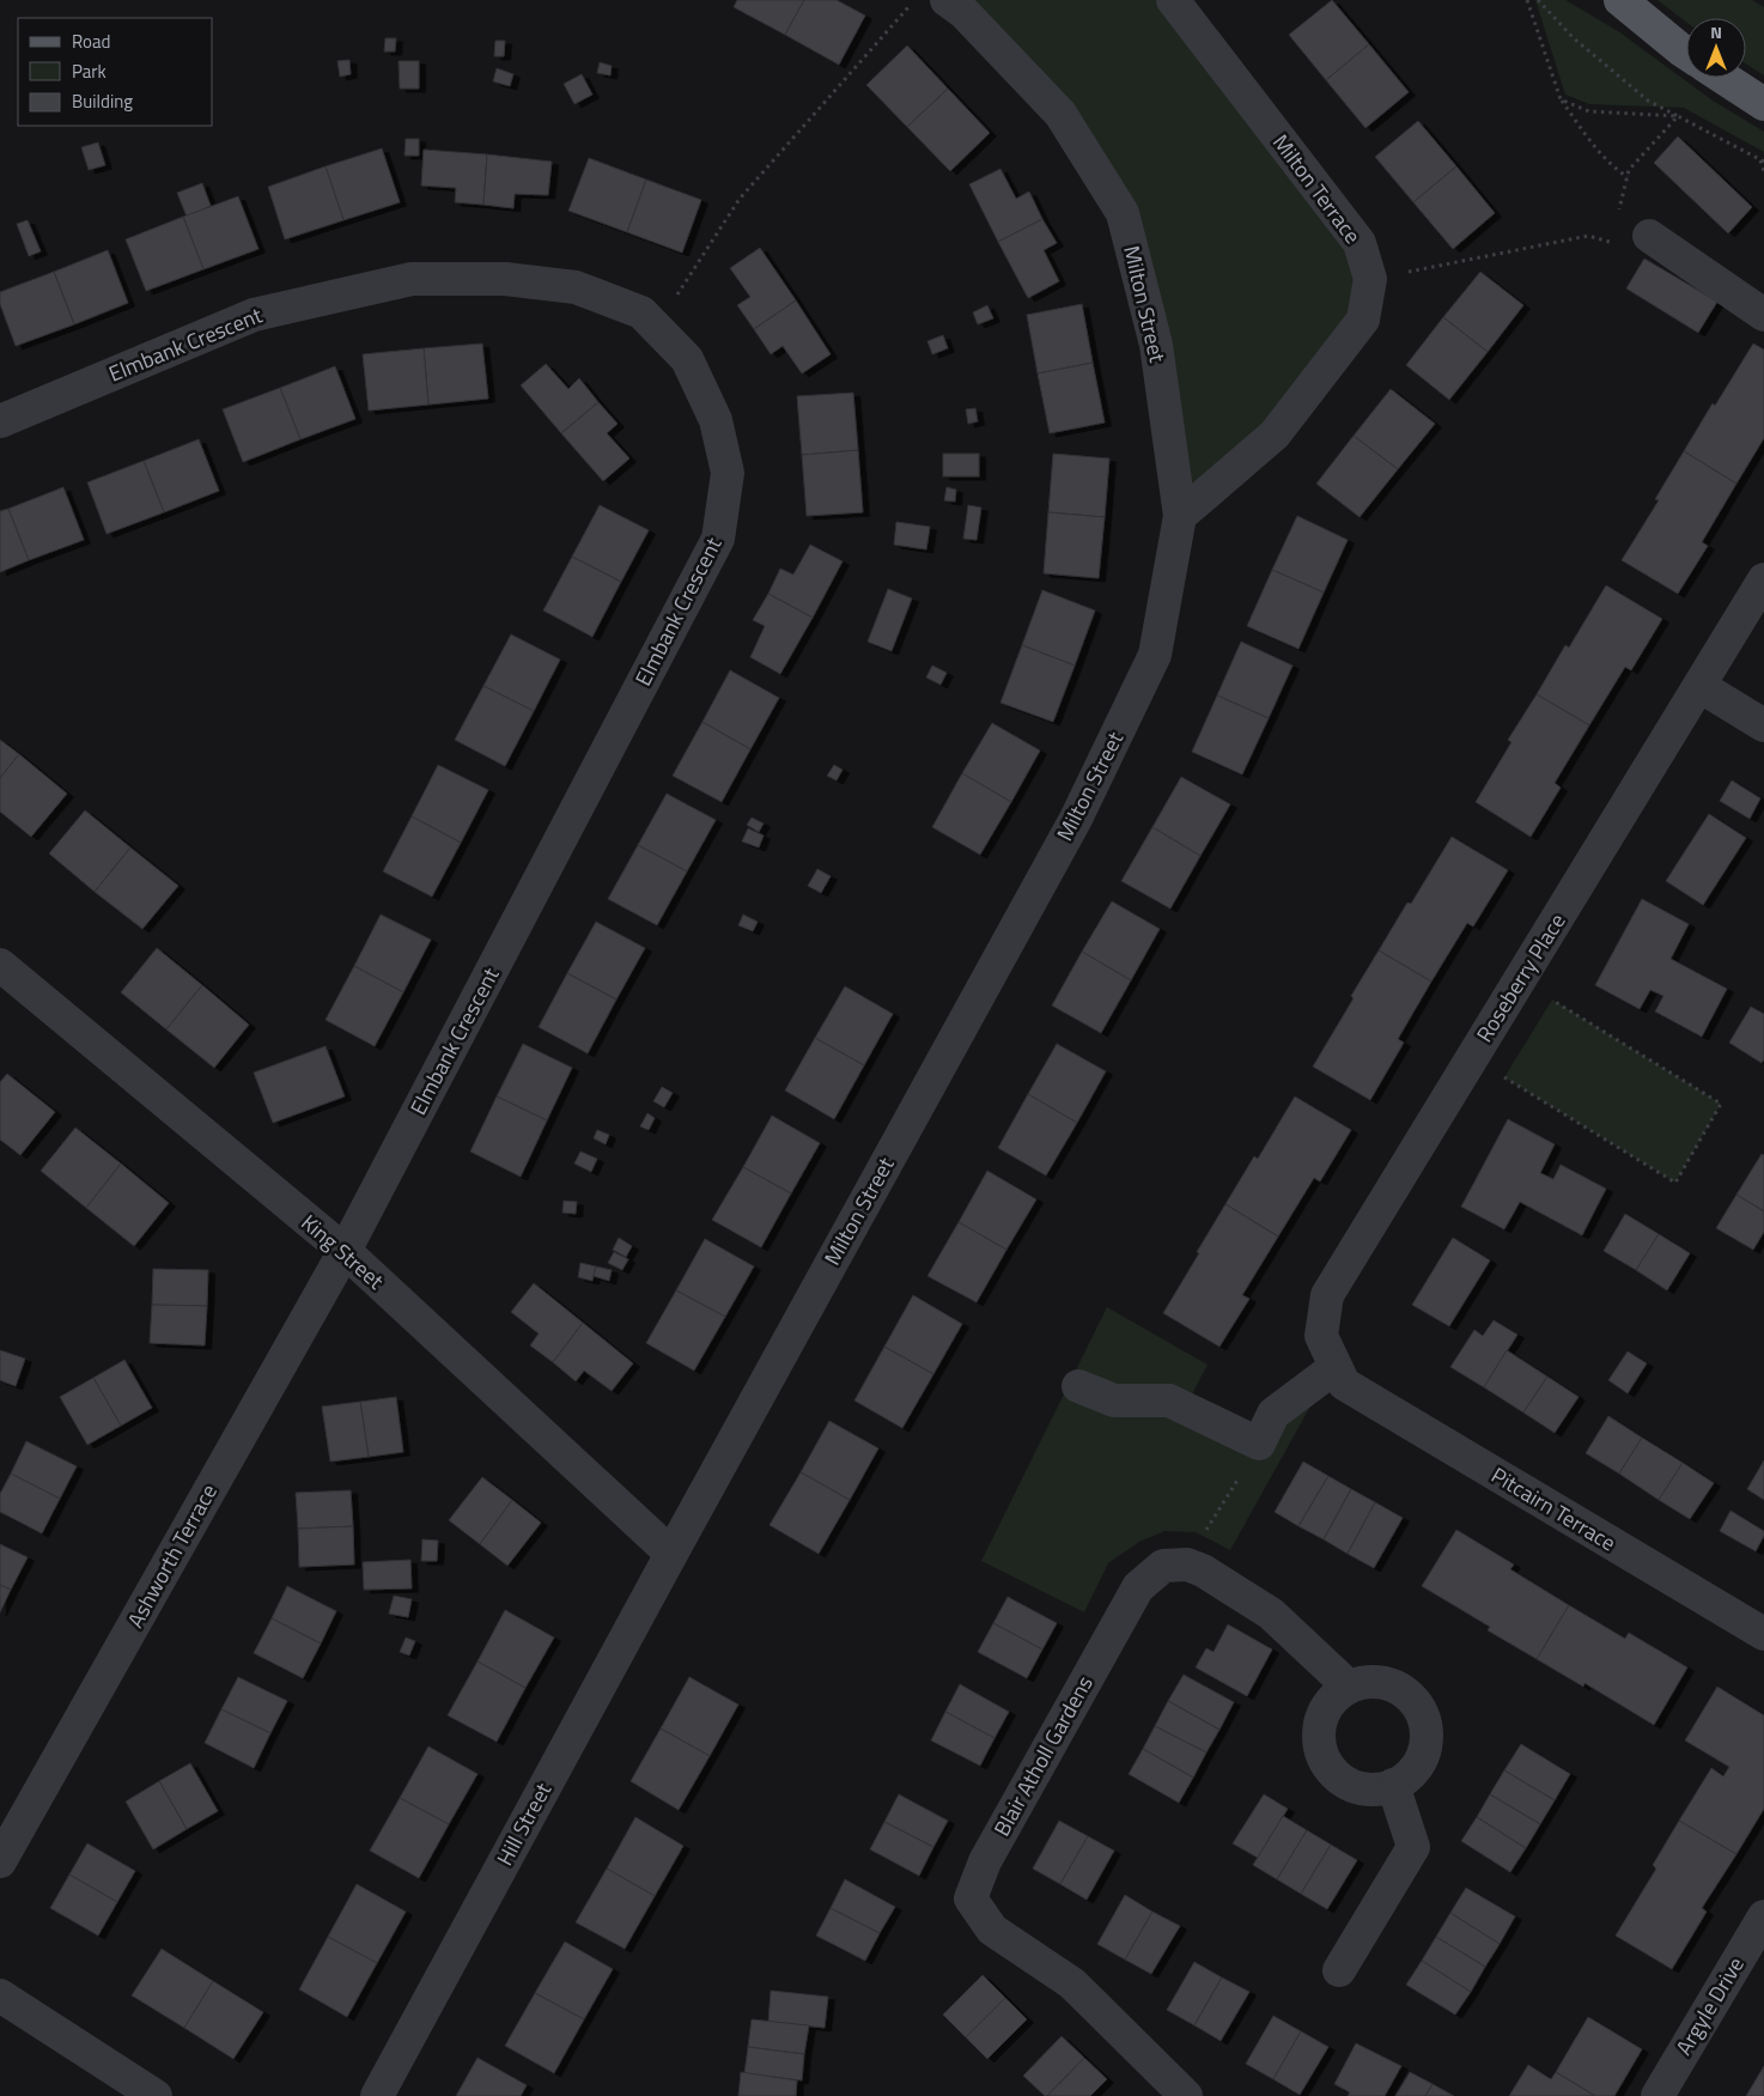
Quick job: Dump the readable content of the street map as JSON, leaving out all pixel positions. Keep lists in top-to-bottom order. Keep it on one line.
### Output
{"streets":{"street":["Milton Terrace","Milton Street","Elmbank Crescent","Roseberry Place","King Street","Pitcairn Terrace","Ashworth Terrace","Blair Atholl Gardens","Hill Street","Argyle Drive"]},"crossings":[["Milton Terrace","Milton Street"],["Milton Street","King Street"],["Milton Street","Hill Street"],["Elmbank Crescent","King Street"],["Elmbank Crescent","Ashworth Terrace"],["Roseberry Place","Pitcairn Terrace"],["King Street","Ashworth Terrace"],["King Street","Hill Street"]],"legend":["Road","Park","Building"],"north":"top"}
